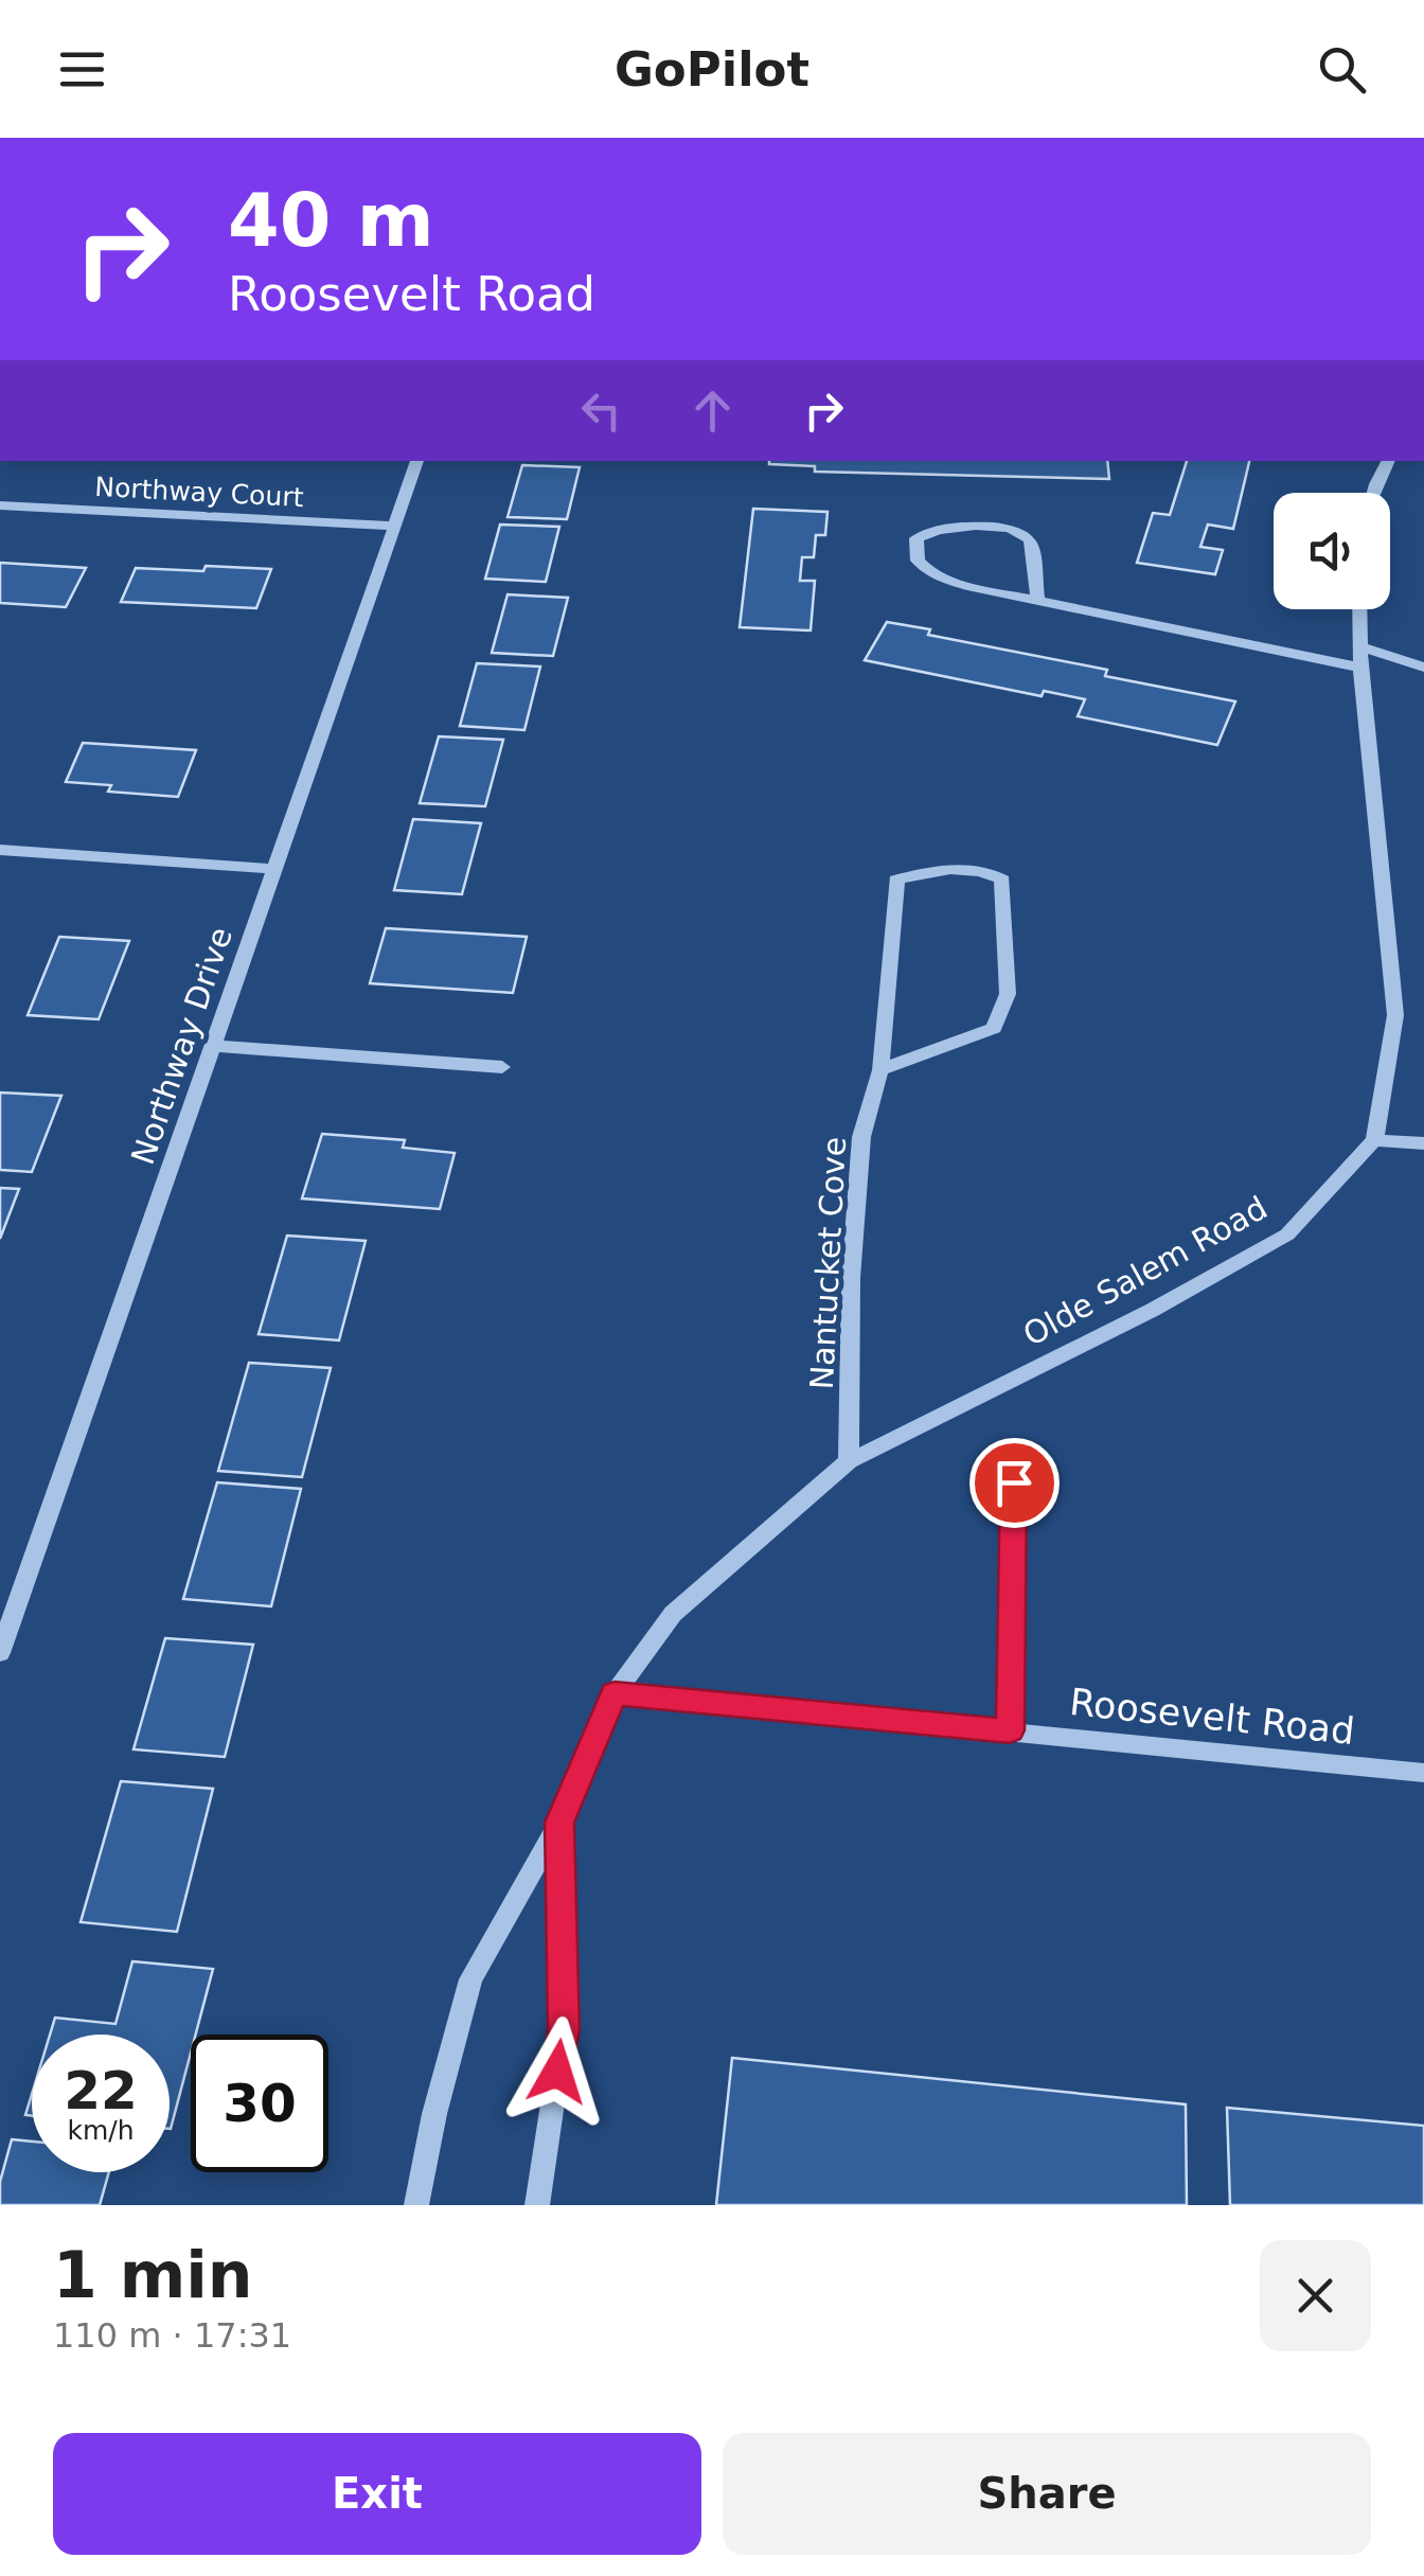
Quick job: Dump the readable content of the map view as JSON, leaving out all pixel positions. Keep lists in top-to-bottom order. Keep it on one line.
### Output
{"streets":{"street":["Northway Court","Northway Drive","Nantucket Cove","Olde Salem Road","Roosevelt Road"]},"crossings":[["Northway Court","Northway Drive"],["Nantucket Cove","Olde Salem Road"],["Olde Salem Road","Roosevelt Road"]],"page":{"header":"GoPilot","turn":["40 m","Roosevelt Road"],"speed":"22 km/h","limit":"30","heading":["1 min","110 m · 17:31"],"buttons":["Exit","Share"]}}
